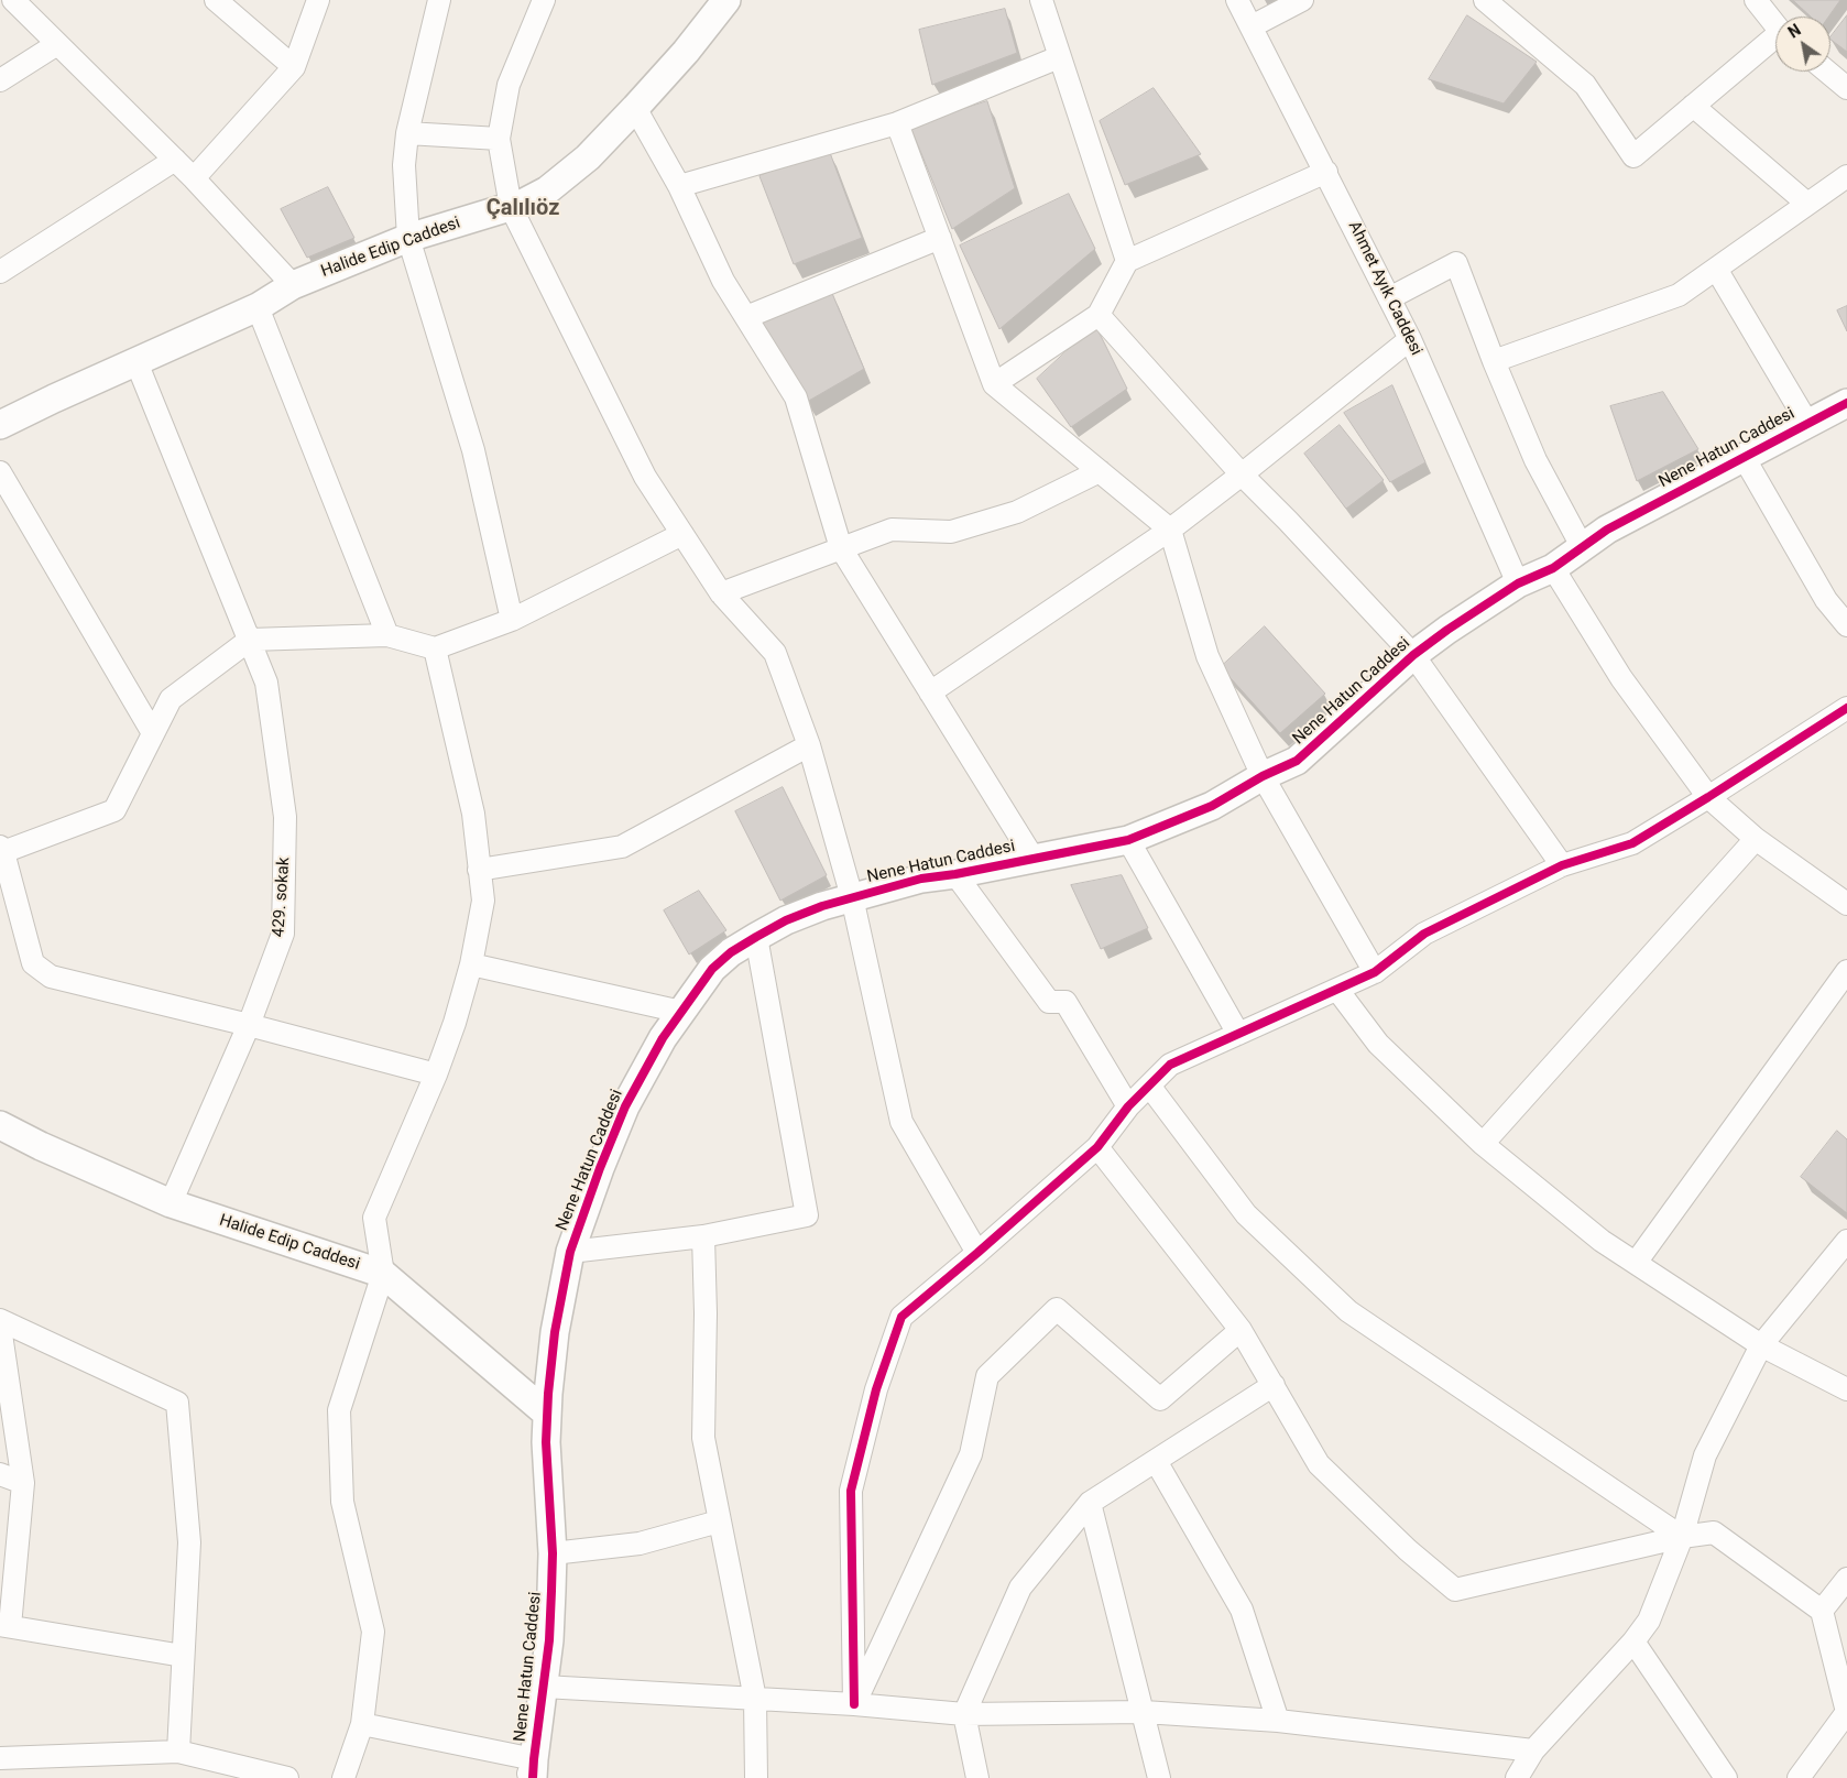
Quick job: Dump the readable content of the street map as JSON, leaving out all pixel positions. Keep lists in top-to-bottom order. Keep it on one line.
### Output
{"streets":{"street":["Halide Edip Caddesi","Ahmet Ayık Caddesi","Nene Hatun Caddesi","429. sokak"]},"crossings":[["Halide Edip Caddesi","Nene Hatun Caddesi"],["Halide Edip Caddesi","429. sokak"],["Ahmet Ayık Caddesi","Nene Hatun Caddesi"]],"districts":["Çalılıöz"],"north":"top left"}
